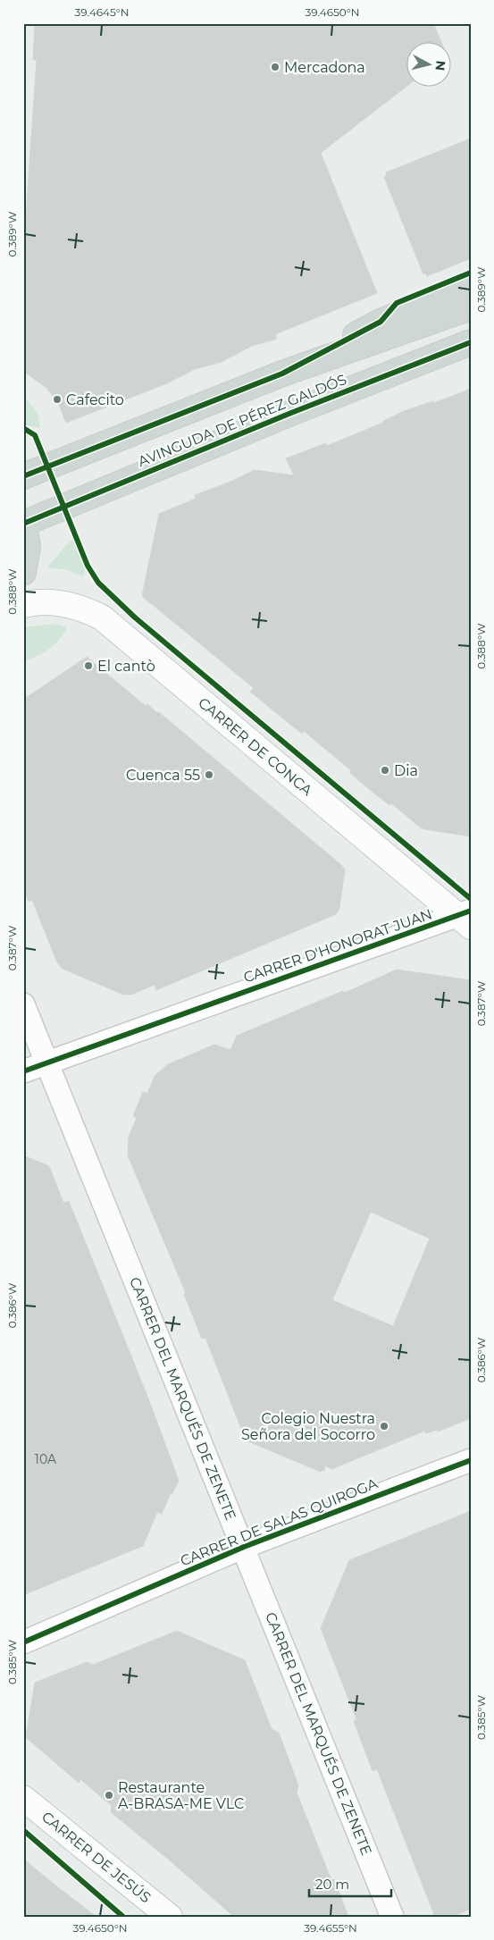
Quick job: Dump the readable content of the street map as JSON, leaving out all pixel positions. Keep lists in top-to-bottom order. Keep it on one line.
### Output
{"streets":{"main road":["AVINGUDA DE PÉREZ GALDÓS"],"street":["CARRER DE CONCA","CARRER D'HONORAT JUAN","CARRER DEL MARQUÉS DE ZENETE","CARRER DE SALAS QUIROGA","CARRER DE JESÚS"]},"crossings":[["CARRER DE CONCA","CARRER D'HONORAT JUAN"],["CARRER D'HONORAT JUAN","CARRER DEL MARQUÉS DE ZENETE"],["CARRER DEL MARQUÉS DE ZENETE","CARRER DE SALAS QUIROGA"]],"places":["Mercadona","Cafecito","El cantò","Dia","Cuenca 55","Colegio Nuestra Señora del Socorro","Restaurante A-BRASA-ME VLC"],"house_numbers":["10A"],"scale_bar":"20 m","north":"right","coordinates":["39.4645°N","39.4650°N","0.389°W","0.388°W","0.387°W","0.386°W","0.385°W","39.4655°N"]}
